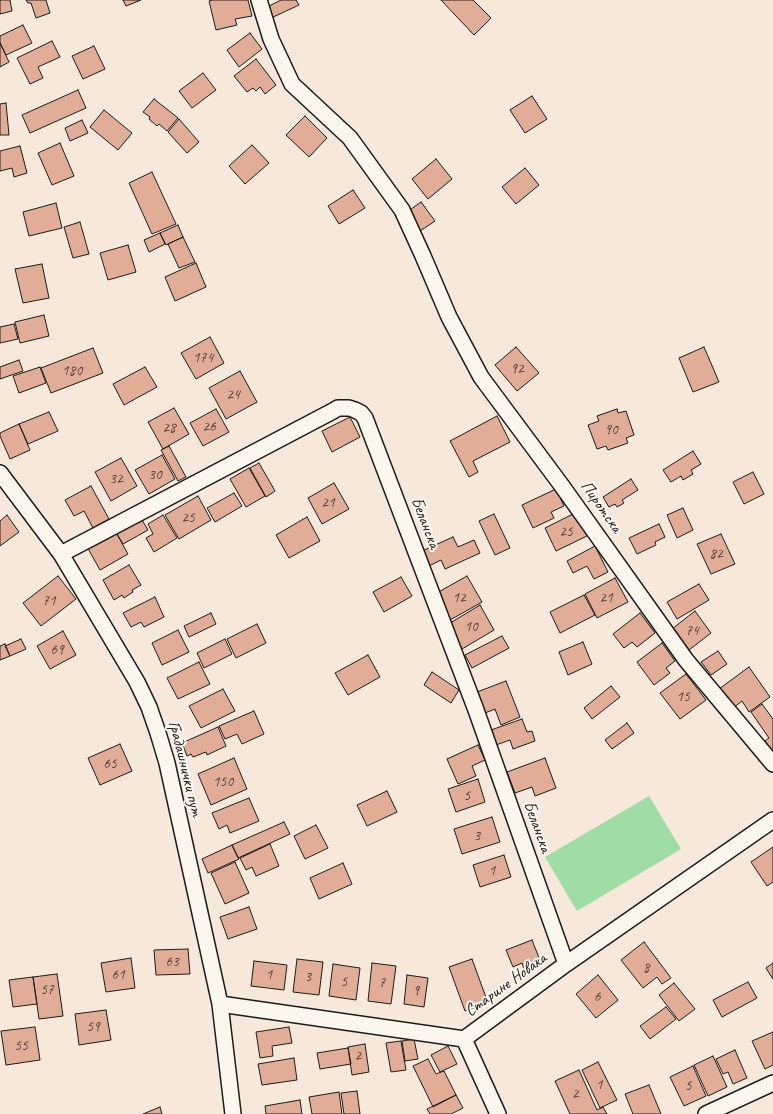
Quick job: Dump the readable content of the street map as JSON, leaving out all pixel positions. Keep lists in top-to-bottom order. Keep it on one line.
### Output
{"streets":{"street":["Пиротска","Беланска","Градашнички пут","Старине Новака"]},"crossings":[["Беланска","Градашнички пут"],["Беланска","Старине Новака"],["Градашнички пут","Старине Новака"]],"house_numbers":["174","92","180","24","26","28","90","30","32","21","25","25","82","12","21","71","10","74","69","15","65","150","5","3","1","63","8","61","1","3","5","7","57","9","6","59","55","2","1","5","2"]}
